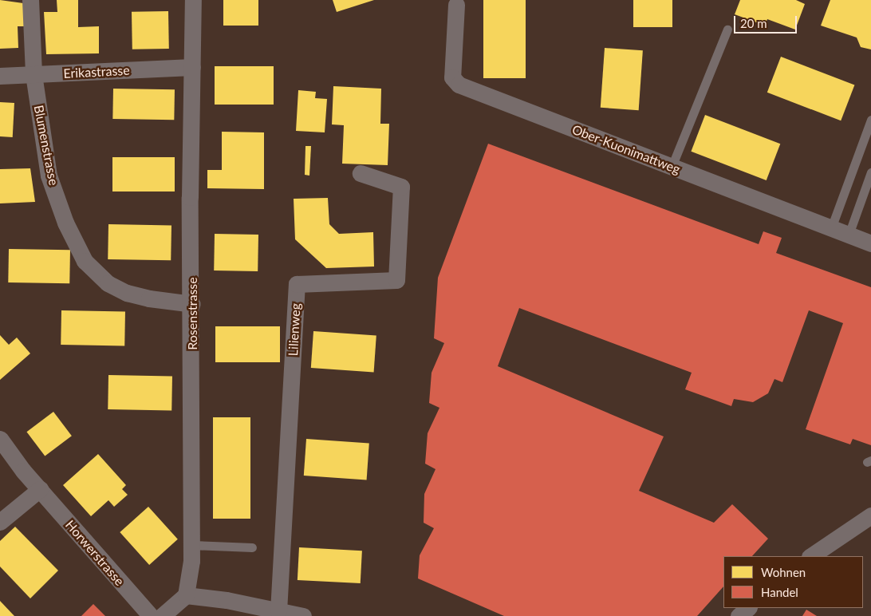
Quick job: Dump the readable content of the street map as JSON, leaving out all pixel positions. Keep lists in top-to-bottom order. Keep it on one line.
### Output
{"streets":{"street":["Erikastrasse","Blumenstrasse","Ober-Kuonimattweg","Rosenstrasse","Lilienweg","Horwerstrasse"]},"crossings":[["Erikastrasse","Blumenstrasse"],["Erikastrasse","Rosenstrasse"],["Blumenstrasse","Rosenstrasse"]],"legend":["Wohnen","Handel"],"scale_bar":"20 m"}
